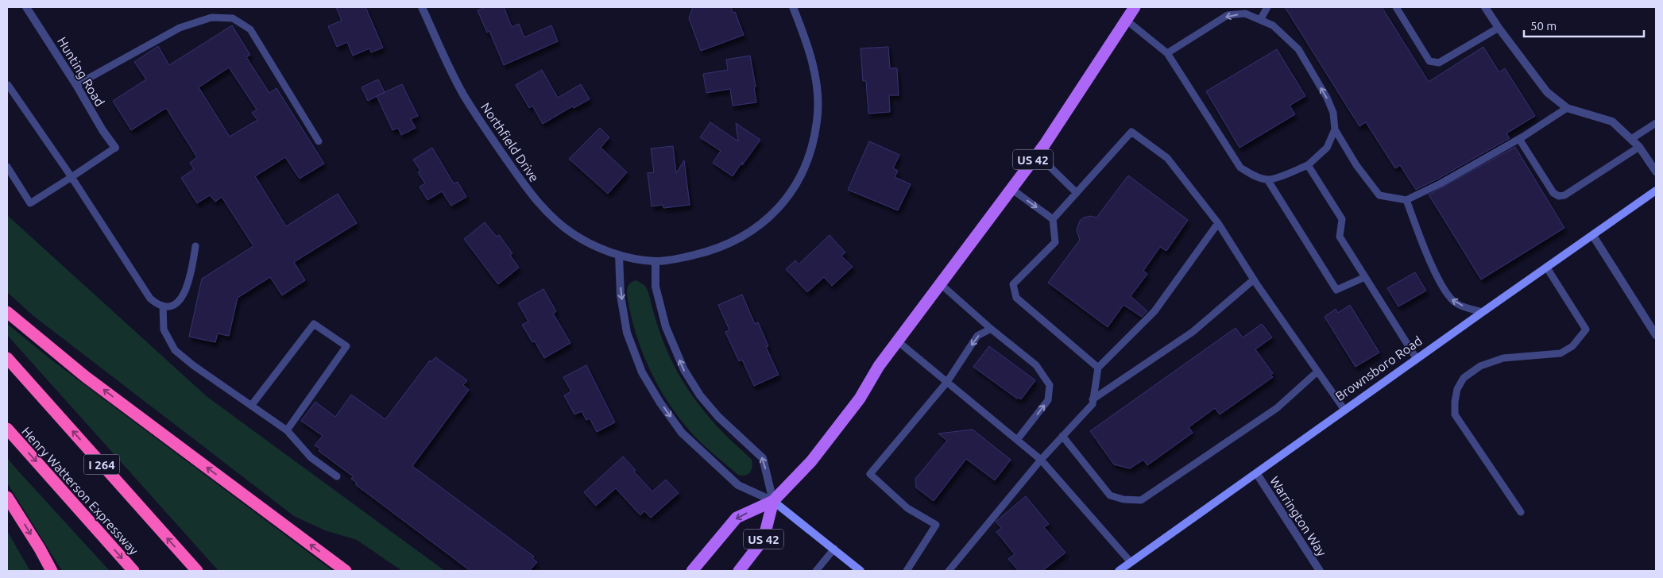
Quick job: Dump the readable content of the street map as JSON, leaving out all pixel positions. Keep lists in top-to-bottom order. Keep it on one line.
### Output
{"streets":{"highway":["I 264","Henry Watterson Expressway"],"main road":["US 42"],"street":["Hunting Road","Northfield Drive","Brownsboro Road","Warrington Way"]},"crossings":[["Brownsboro Road","Warrington Way"]],"scale_bar":"50 m"}
